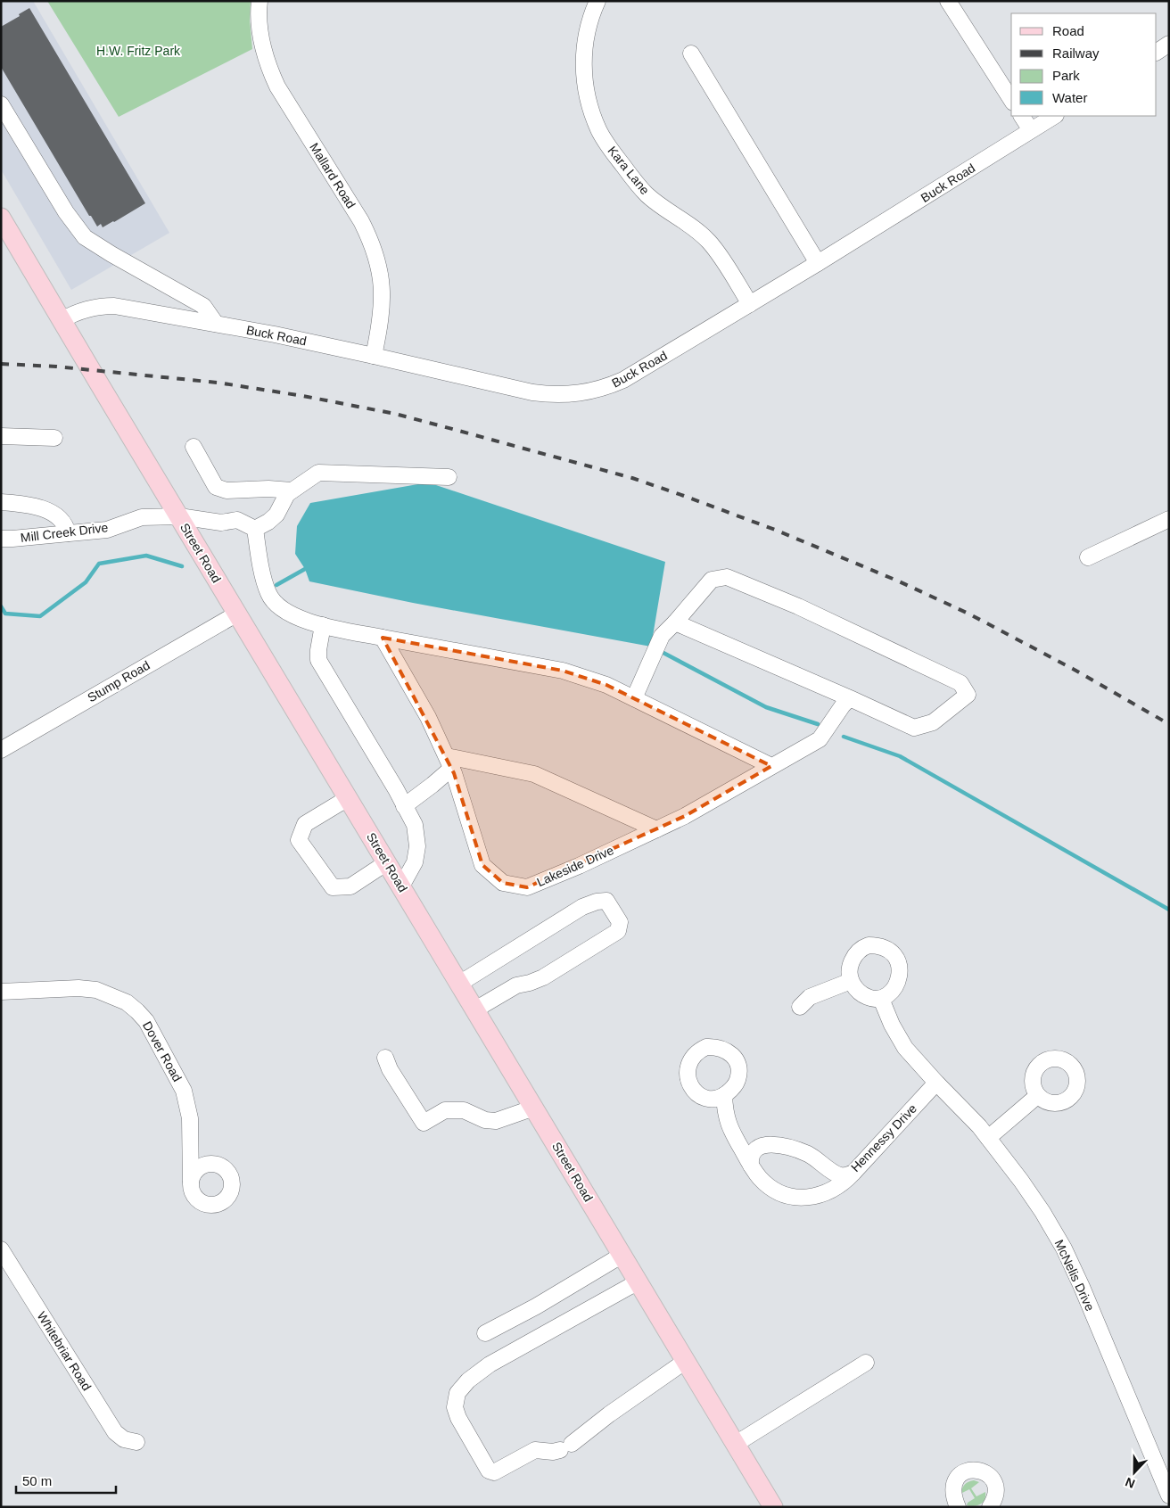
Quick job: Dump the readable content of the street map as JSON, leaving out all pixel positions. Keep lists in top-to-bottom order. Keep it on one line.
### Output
{"streets":{"main road":["Street Road"],"street":["Kara Lane","Mallard Road","Buck Road","Mill Creek Drive","Stump Road","Lakeside Drive","Dover Road","Hennessy Drive","McNelis Drive","Whitebriar Road"]},"crossings":[["Kara Lane","Buck Road"],["Mallard Road","Buck Road"],["Buck Road","Street Road"],["Mill Creek Drive","Street Road"],["Street Road","Stump Road"],["Hennessy Drive","McNelis Drive"]],"parks":["H.W. Fritz Park"],"legend":["Road","Railway","Park","Water"],"scale_bar":"50 m","north":"bottom"}
